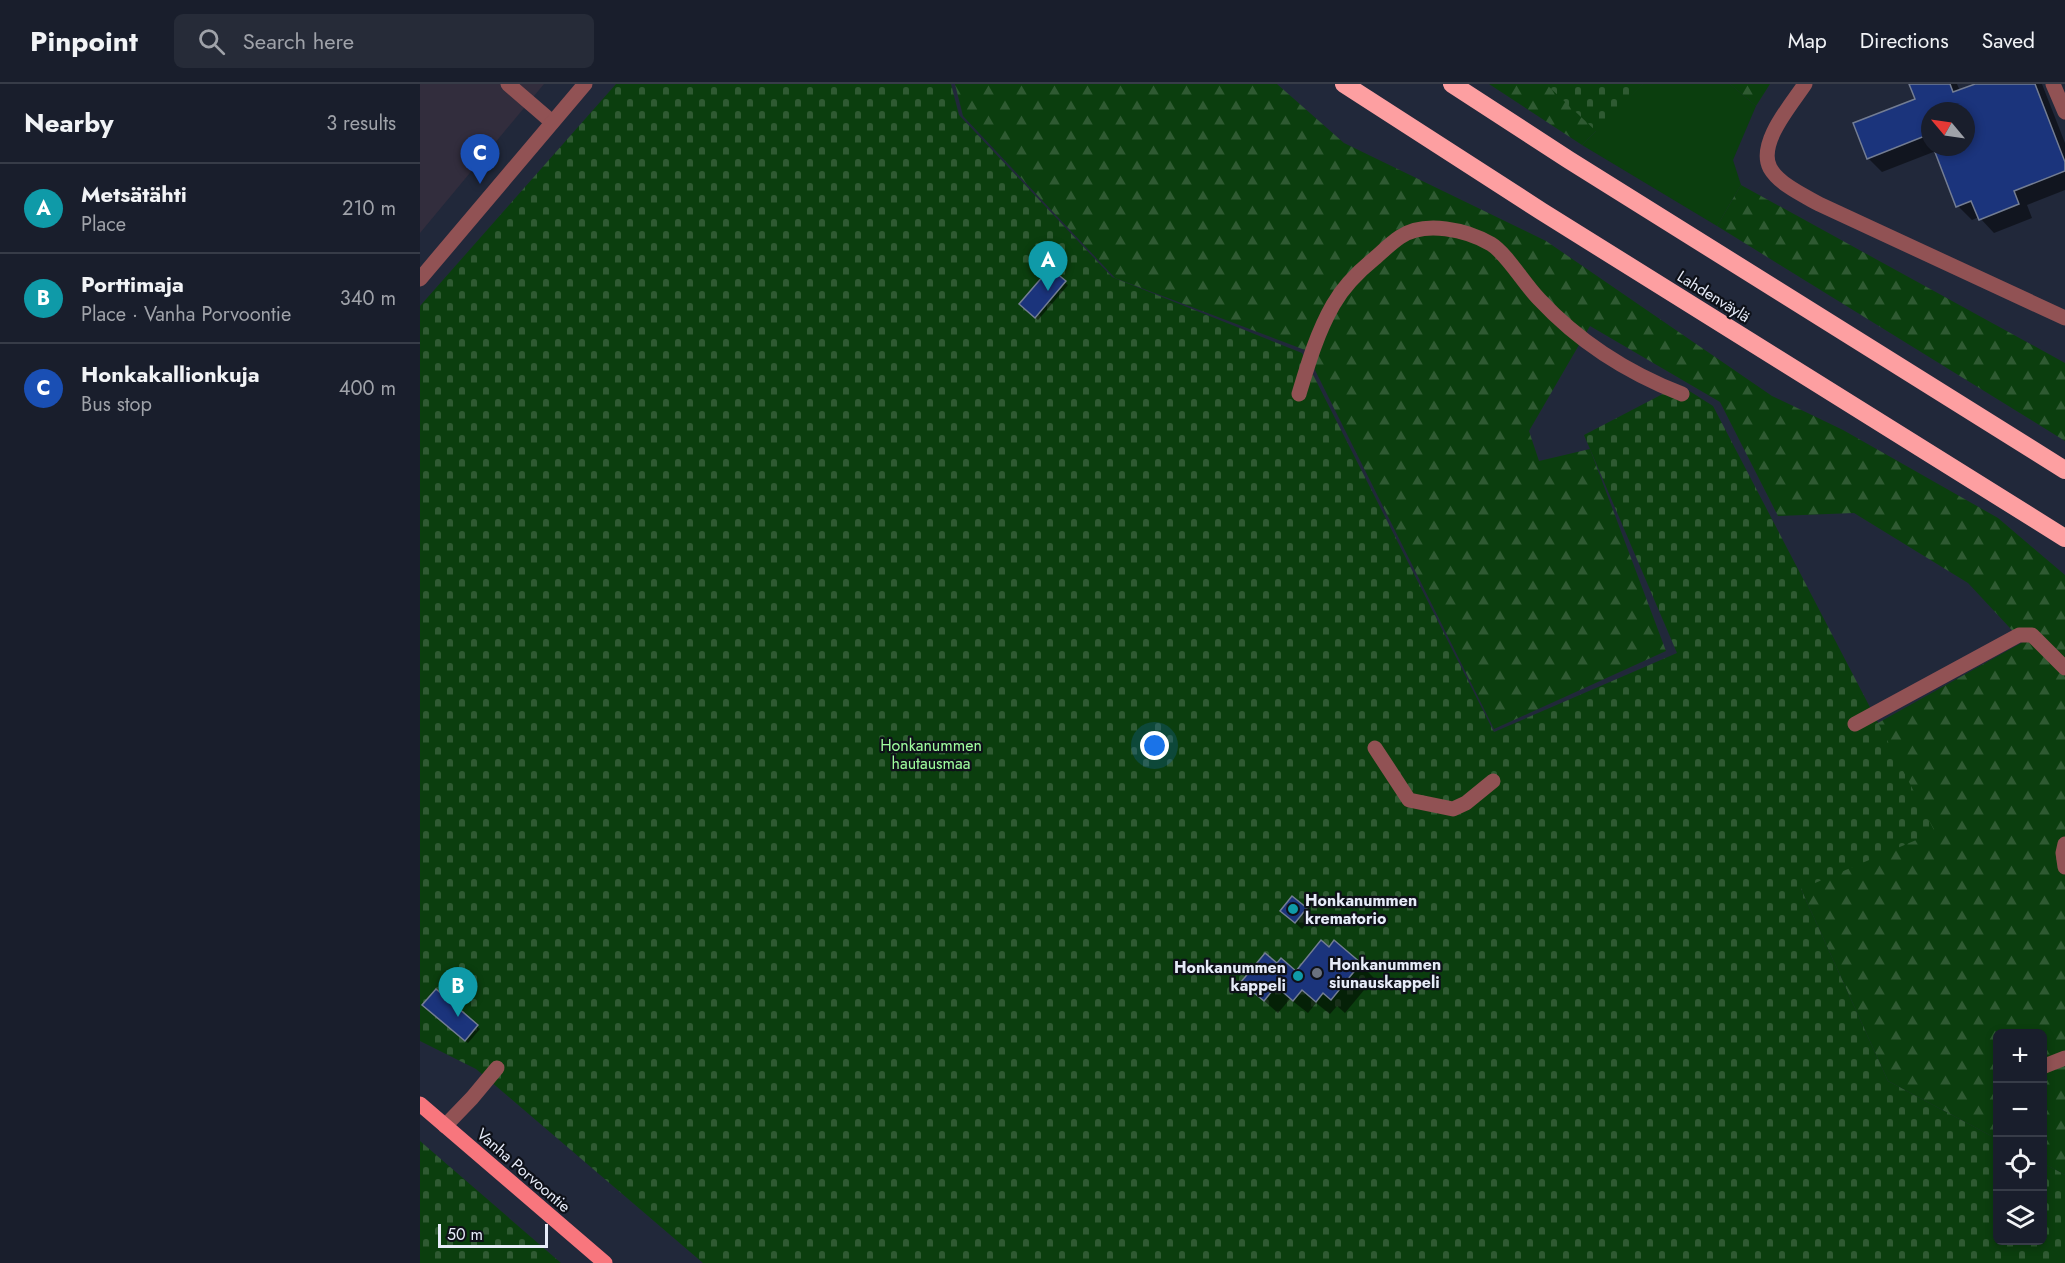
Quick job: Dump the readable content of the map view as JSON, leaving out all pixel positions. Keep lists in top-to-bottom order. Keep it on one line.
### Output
{"streets":{"highway":["Lahdenväylä"],"main road":["Vanha Porvoontie"]},"parks":["Honkanummen hautausmaa"],"places":["Honkanummen krematorio","Honkanummen siunauskappeli","Honkanummen kappeli"],"scale_bar":"50 m","north":"top left","page":{"header":"Pinpoint","search":"Search here","nav":["Map","Directions","Saved"],"heading":["Nearby","3 results"],"pins":["C","A","B"],"list":[{"mark":"A","name":"Metsätähti","note":"Place","value":"210 m"},{"mark":"B","name":"Porttimaja","note":"Place · Vanha Porvoontie","value":"340 m"},{"mark":"C","name":"Honkakallionkuja","note":"Bus stop","value":"400 m"}],"map_buttons":["+","−"],"scale":"50 m"}}
